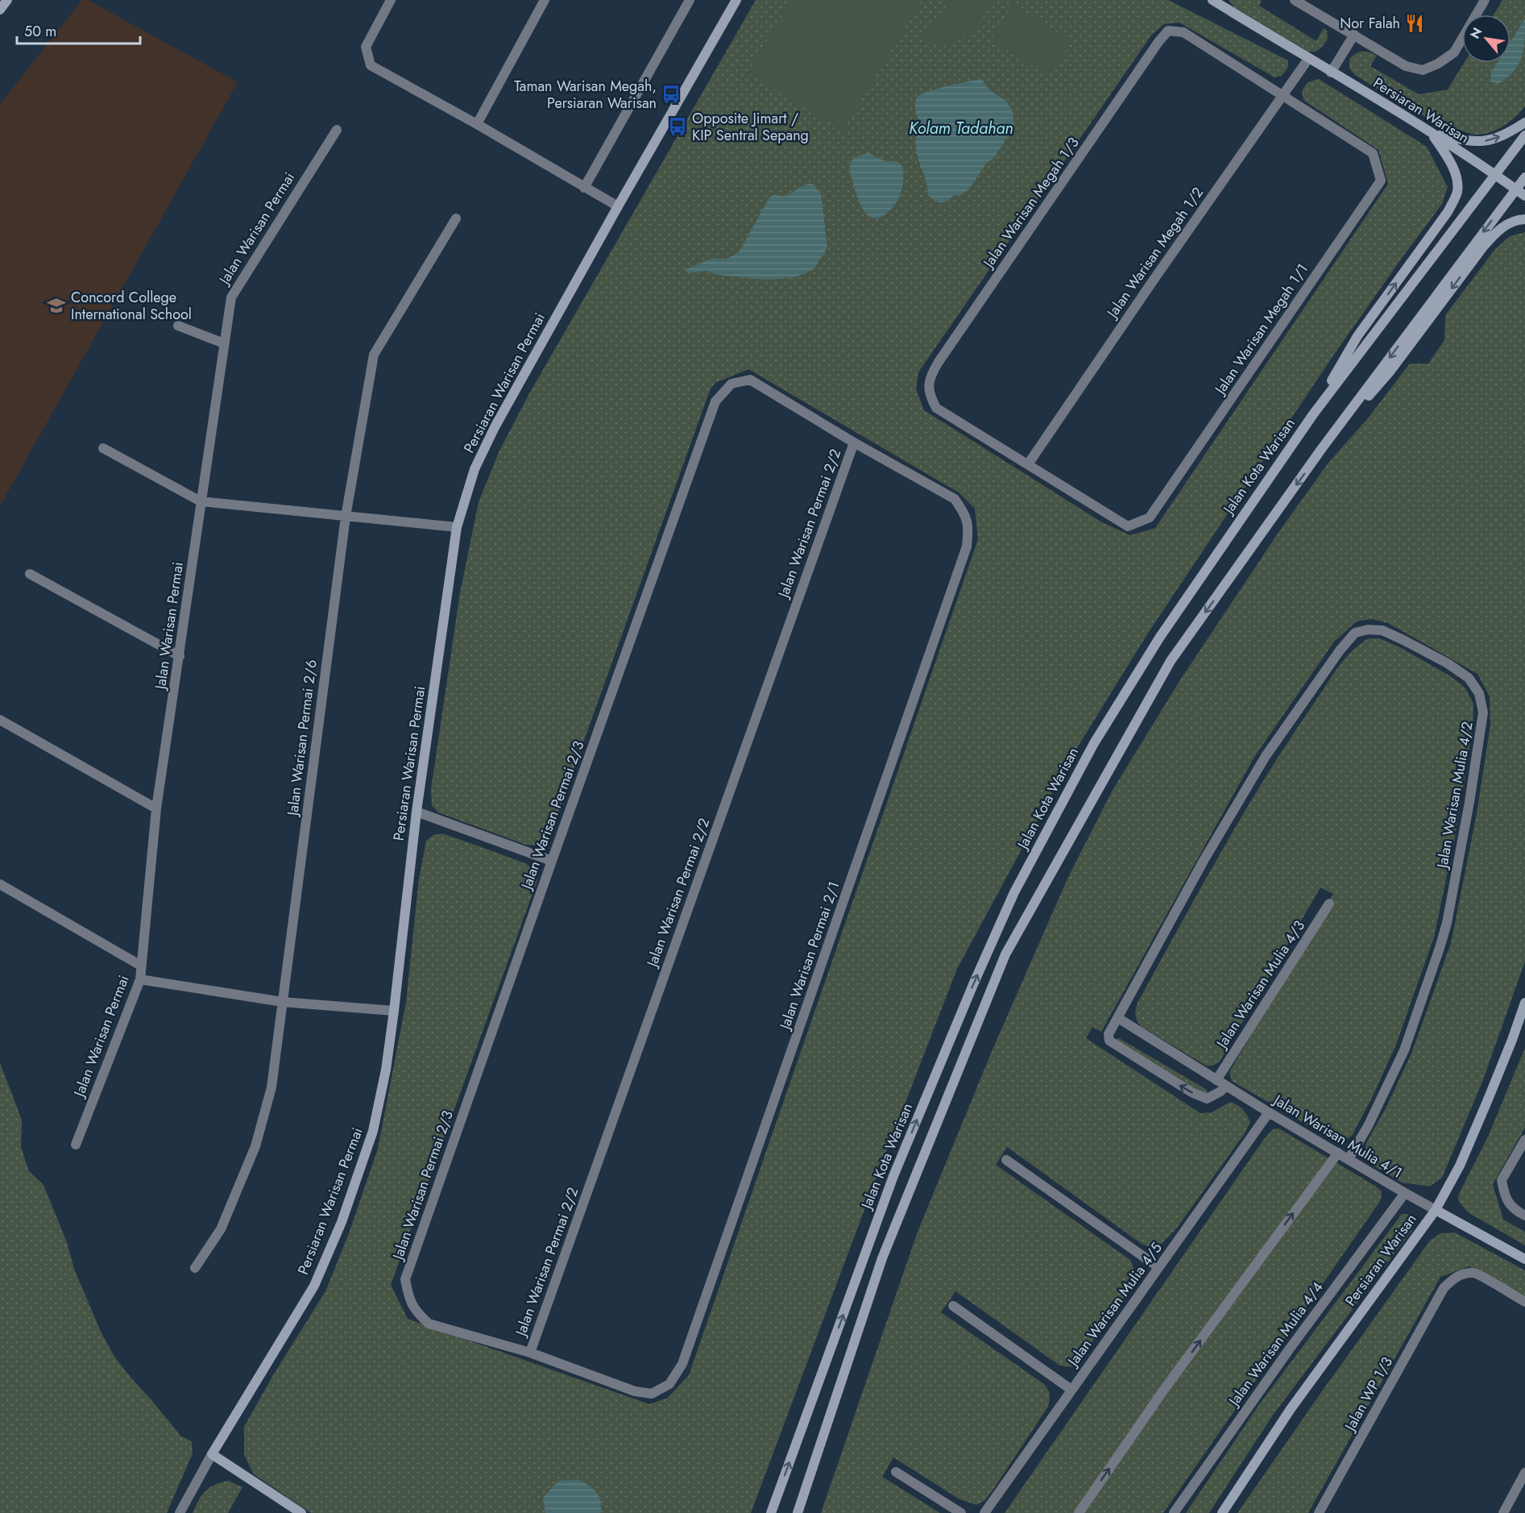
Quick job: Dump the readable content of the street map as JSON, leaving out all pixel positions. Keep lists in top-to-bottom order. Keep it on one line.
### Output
{"streets":{"street":["Persiaran Warisan","Jalan Warisan Megah 1/3","Jalan Warisan Permai","Jalan Warisan Megah 1/2","Jalan Warisan Megah 1/1","Persiaran Warisan Permai","Jalan Kota Warisan","Jalan Warisan Permai 2/2","Jalan Warisan Permai 2/6","Jalan Warisan Mulia 4/2","Jalan Warisan Permai 2/3","Jalan Warisan Permai 2/1","Jalan Warisan Mulia 4/3","Jalan Warisan Mulia 4/1","Jalan Warisan Mulia 4/5","Jalan Warisan Mulia 4/4","Jalan WP 1/3"]},"crossings":[["Persiaran Warisan","Jalan Kota Warisan"],["Persiaran Warisan","Jalan Warisan Mulia 4/1"],["Jalan Warisan Megah 1/3","Jalan Warisan Megah 1/2"],["Jalan Warisan Megah 1/3","Jalan Warisan Megah 1/1"],["Jalan Warisan Megah 1/2","Jalan Warisan Megah 1/1"],["Jalan Warisan Permai 2/2","Jalan Warisan Permai 2/3"],["Jalan Warisan Permai 2/2","Jalan Warisan Permai 2/1"],["Jalan Warisan Mulia 4/2","Jalan Warisan Mulia 4/1"],["Jalan Warisan Permai 2/3","Jalan Warisan Permai 2/1"],["Jalan Warisan Mulia 4/3","Jalan Warisan Mulia 4/1"],["Jalan Warisan Mulia 4/1","Jalan Warisan Mulia 4/5"],["Jalan Warisan Mulia 4/1","Jalan Warisan Mulia 4/4"]],"water":["Kolam Tadahan"],"places":{"restaurant":["Nor Falah"],"bus stop":["Taman Warisan Megah, Persiaran Warisan","Opposite Jimart / KIP Sentral Sepang"],"school or university":["Concord College International School"]},"scale_bar":"50 m","north":"top left"}
